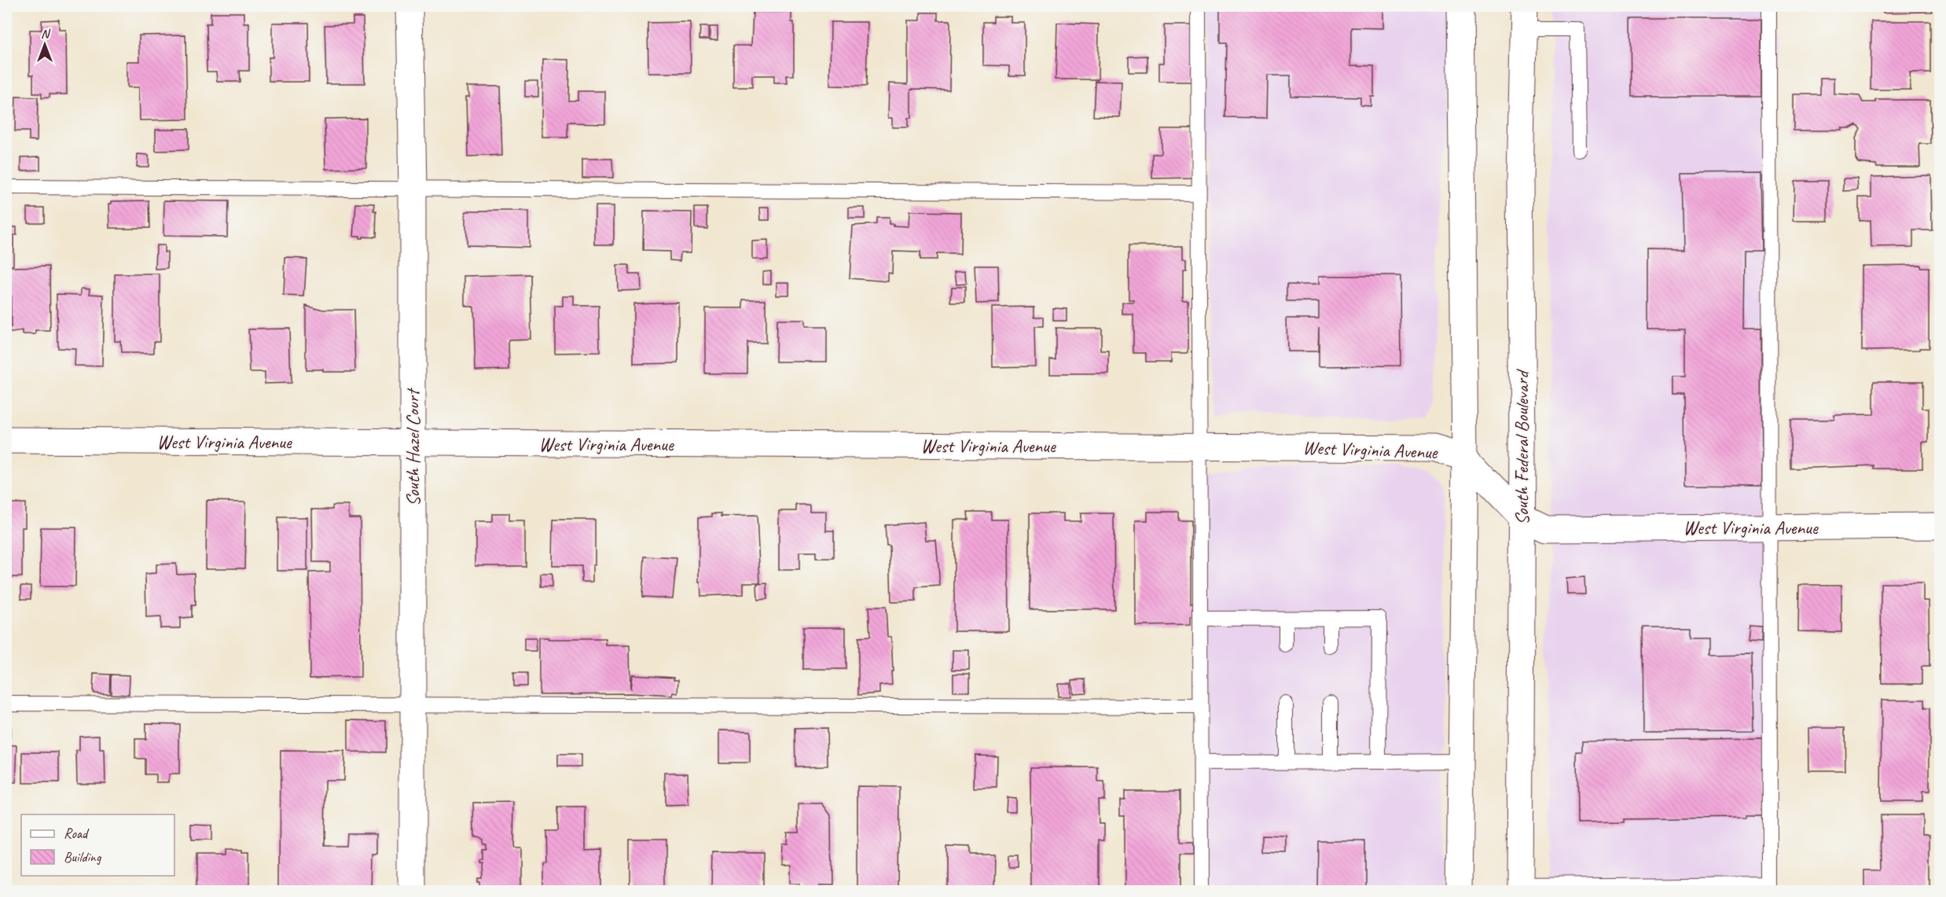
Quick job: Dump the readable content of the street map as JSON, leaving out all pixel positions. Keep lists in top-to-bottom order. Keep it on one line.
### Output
{"streets":{"street":["West Virginia Avenue","South Hazel Court","South Federal Boulevard"]},"crossings":[["West Virginia Avenue","South Hazel Court"],["West Virginia Avenue","South Federal Boulevard"]],"legend":["Road","Building"],"north":"top"}
